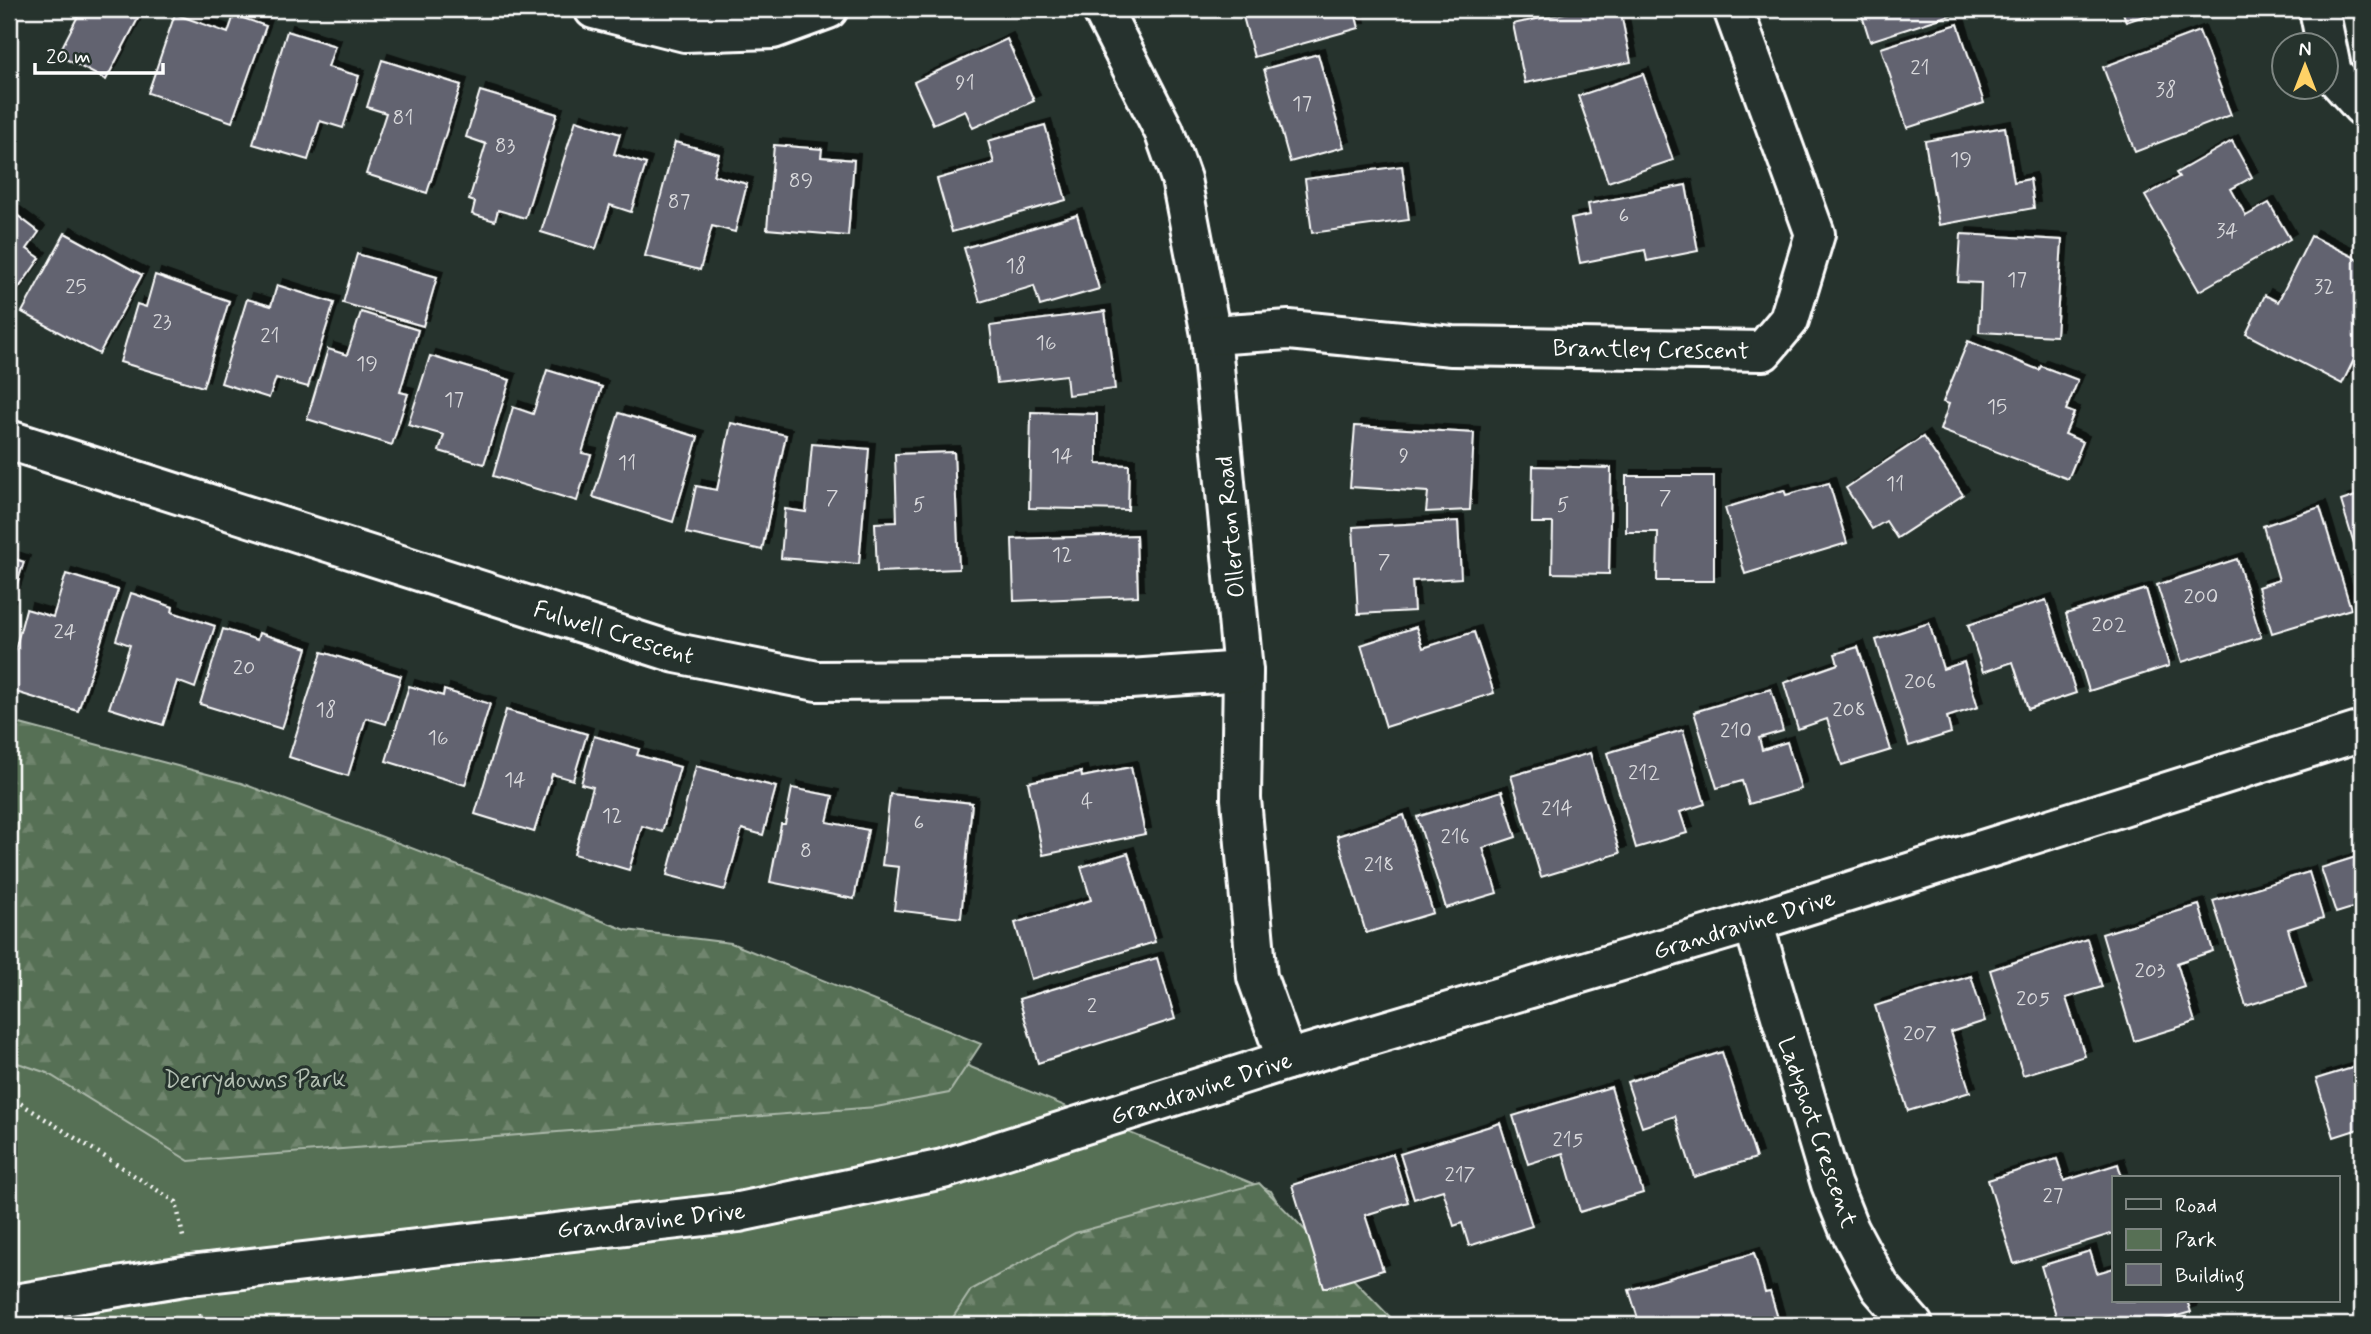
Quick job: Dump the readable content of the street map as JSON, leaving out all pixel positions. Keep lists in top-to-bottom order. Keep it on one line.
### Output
{"streets":{"street":["Brantley Crescent","Ollerton Road","Fulwell Crescent","Grandravine Drive","Ladyshot Crescent"]},"crossings":[["Brantley Crescent","Ollerton Road"],["Ollerton Road","Fulwell Crescent"],["Ollerton Road","Grandravine Drive"],["Grandravine Drive","Ladyshot Crescent"]],"parks":["Derrydowns Park"],"house_numbers":["21","91","38","17","81","83","19","89","87","6","34","18","17","25","32","23","21","16","19","17","15","14","9","11","11","7","7","5","5","12","7","200","202","24","20","206","18","208","210","16","212","14","4","214","12","6","216","8","218","203","205","2","207","215","217","27"],"legend":["Road","Park","Building"],"scale_bar":"20 m","north":"top"}
